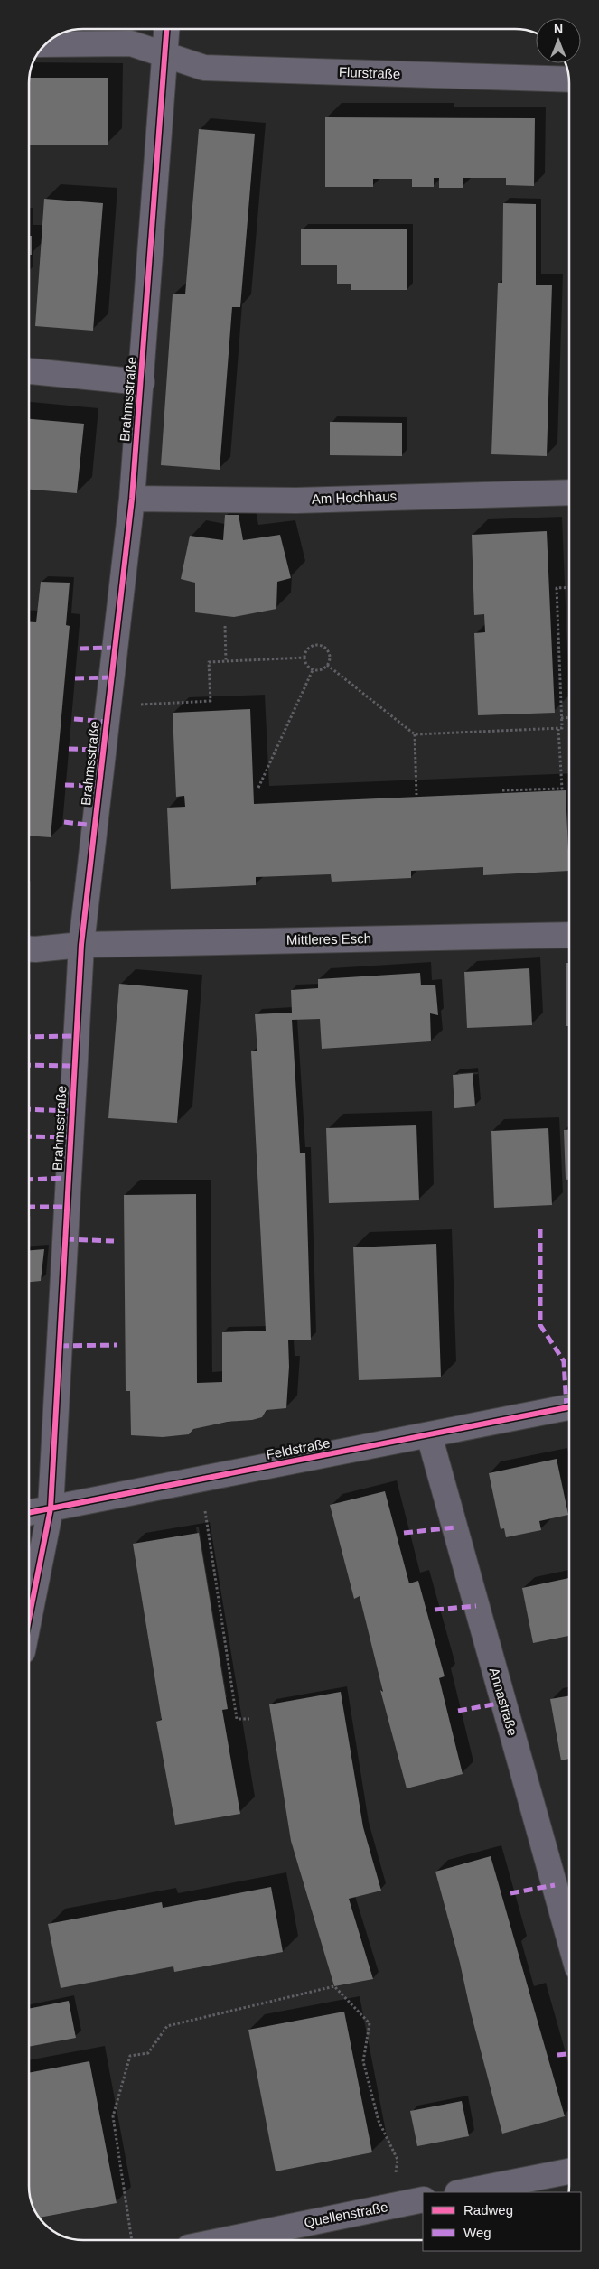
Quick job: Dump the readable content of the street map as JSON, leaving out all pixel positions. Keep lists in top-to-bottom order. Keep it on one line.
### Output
{"streets":{"street":["Flurstraße","Brahmsstraße","Am Hochhaus","Mittleres Esch","Feldstraße","Annastraße","Quellenstraße"]},"crossings":[["Flurstraße","Brahmsstraße"],["Brahmsstraße","Am Hochhaus"],["Brahmsstraße","Mittleres Esch"],["Brahmsstraße","Feldstraße"],["Feldstraße","Annastraße"]],"legend":["Radweg","Weg"],"north":"top"}
